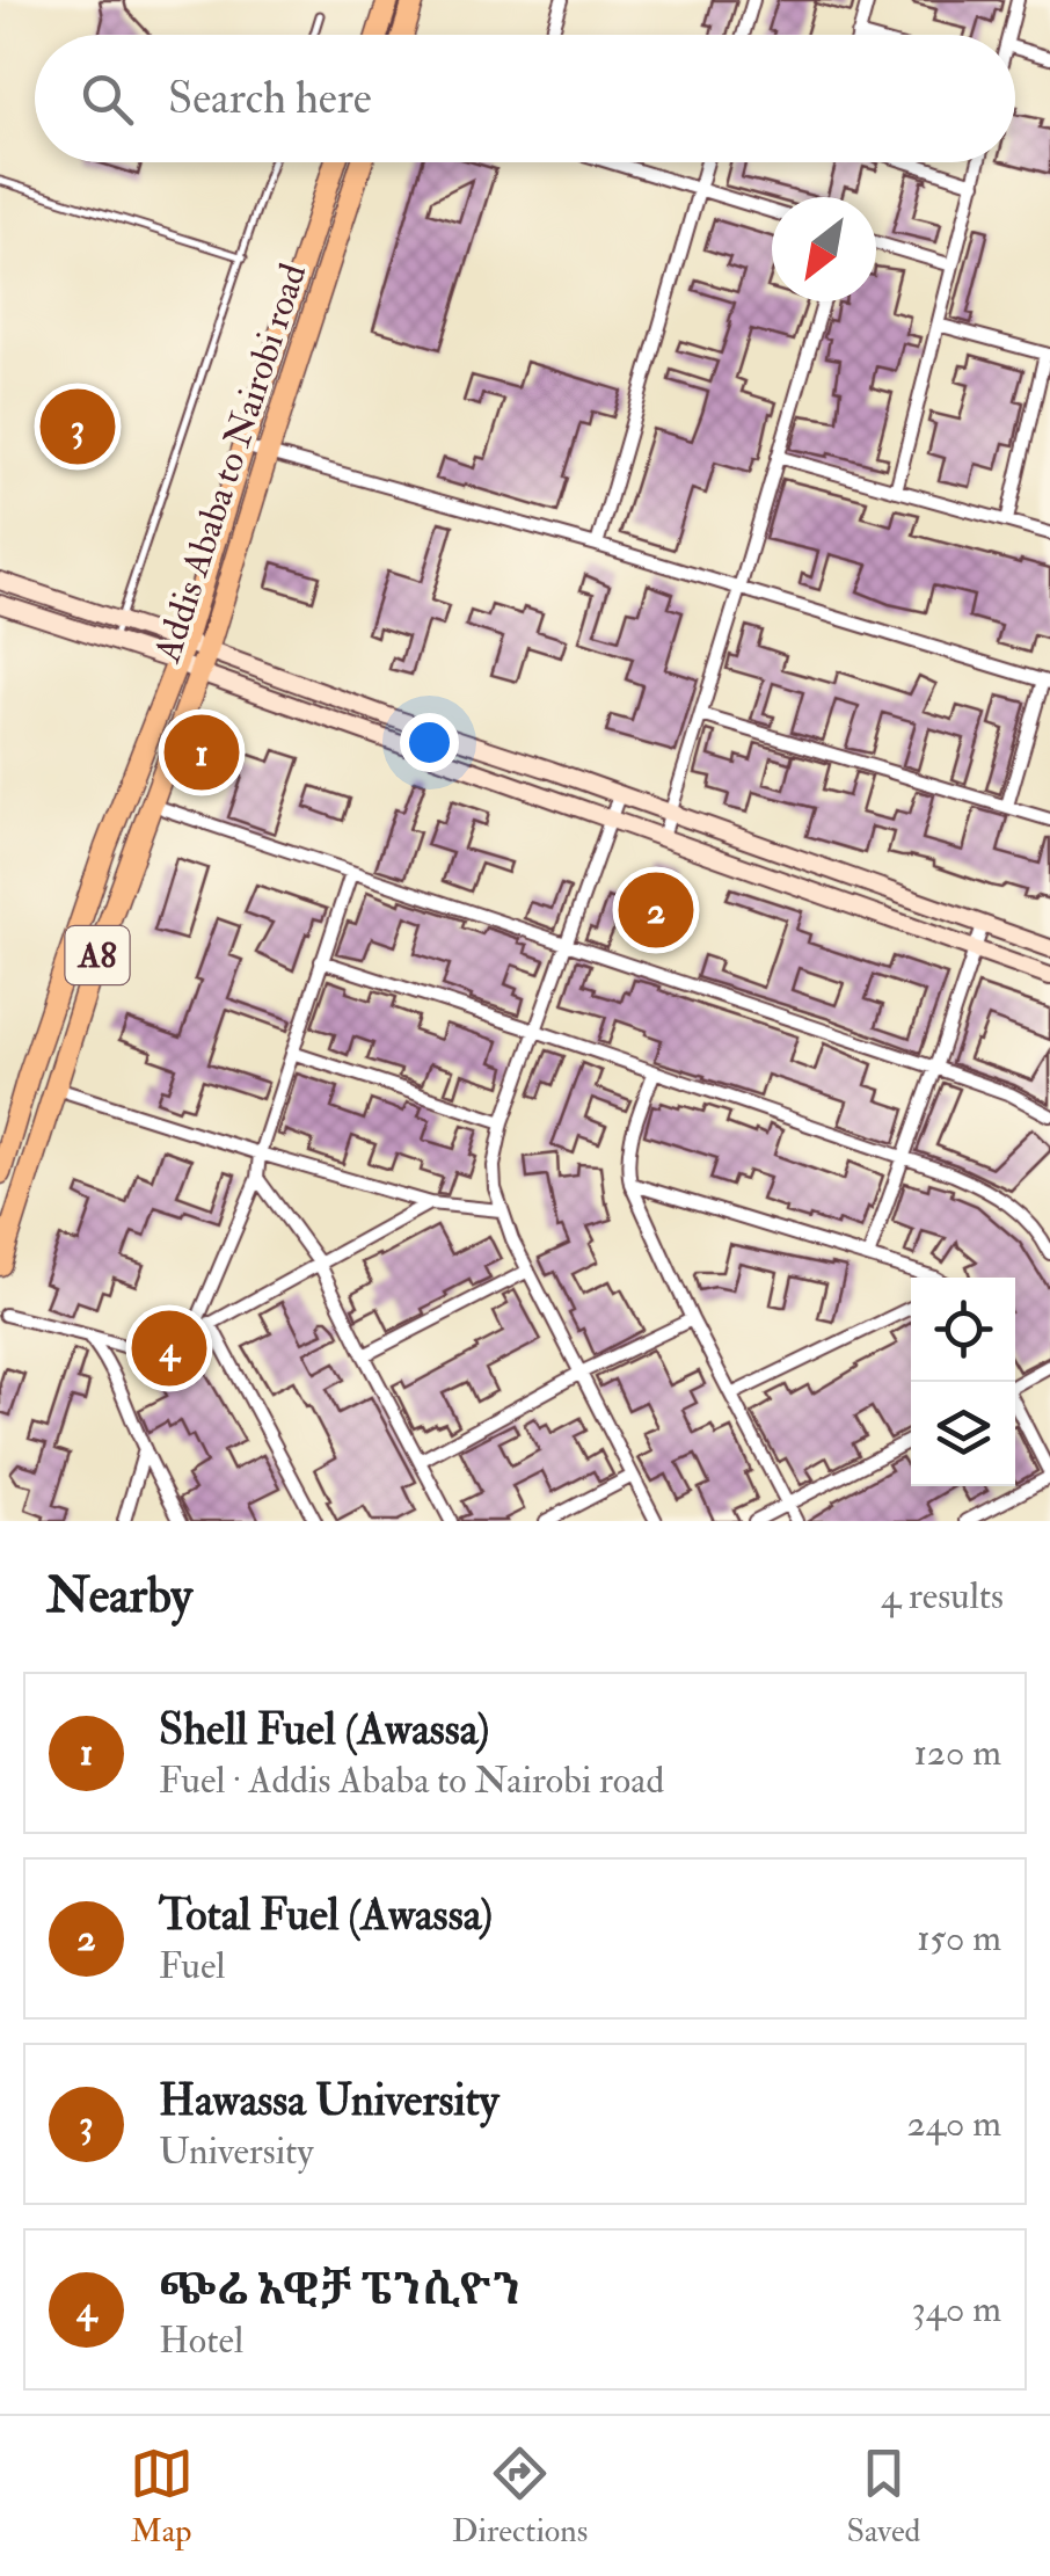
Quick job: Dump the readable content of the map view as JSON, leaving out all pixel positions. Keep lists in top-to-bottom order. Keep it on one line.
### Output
{"streets":{"highway":["Addis Ababa to Nairobi road","A8"]},"north":"bottom left","page":{"search":"Search here","pins":["3","1","2","4"],"heading":["Nearby","4 results"],"list":[{"mark":"1","name":"Shell Fuel (Awassa)","note":"Fuel · Addis Ababa to Nairobi road","value":"120 m"},{"mark":"2","name":"Total Fuel (Awassa)","note":"Fuel","value":"150 m"},{"mark":"3","name":"Hawassa University","note":"University","value":"240 m"},{"mark":"4","name":"ጭሬ አዊቻ ፔንሲዮን","note":"Hotel","value":"340 m"}],"nav":["Map","Directions","Saved"]}}
